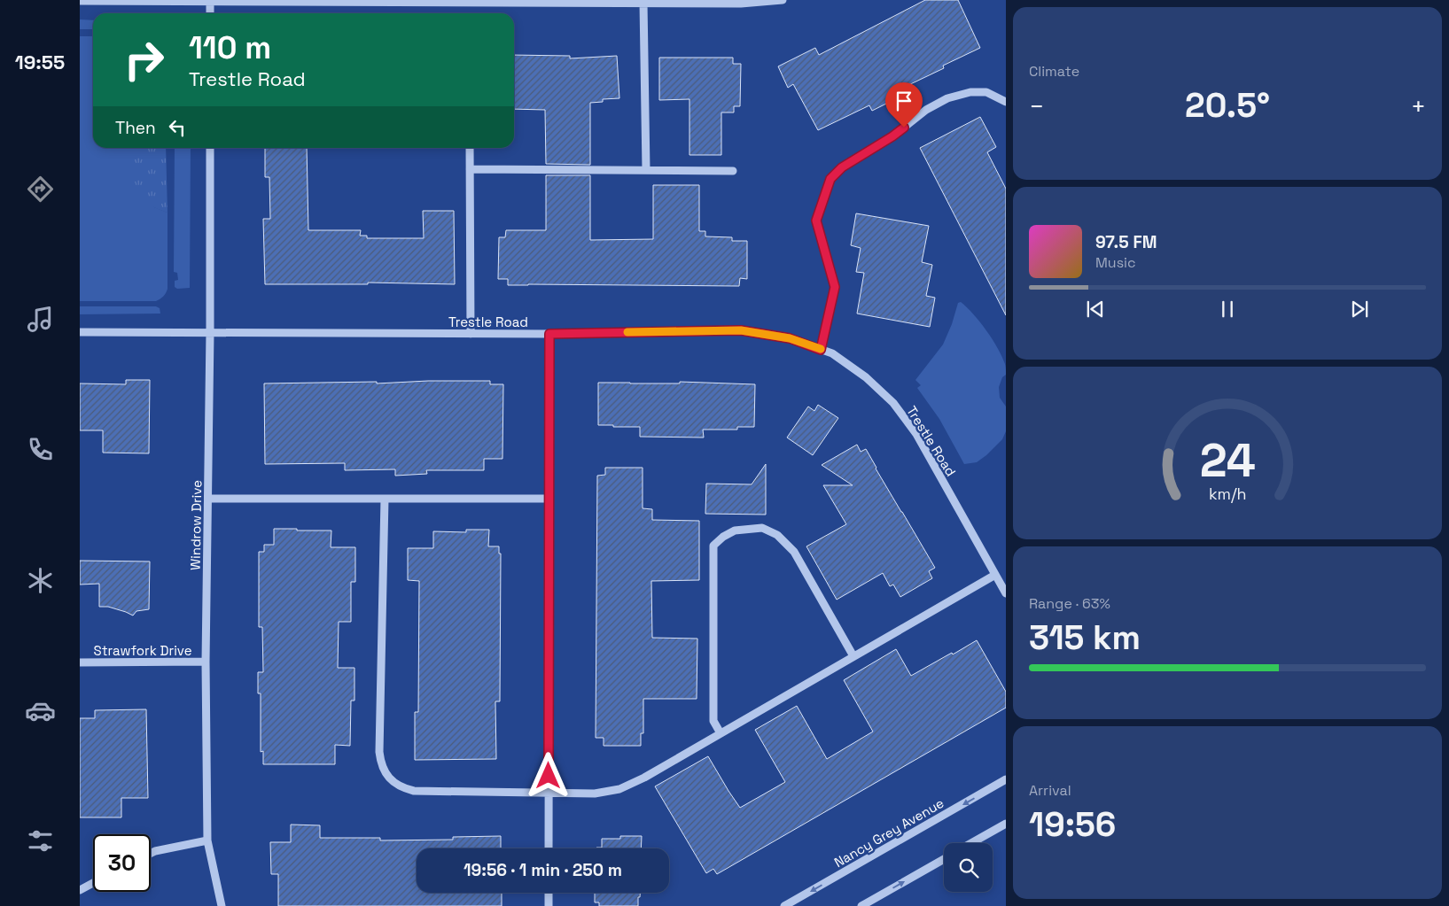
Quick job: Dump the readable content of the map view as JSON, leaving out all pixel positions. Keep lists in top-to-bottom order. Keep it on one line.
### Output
{"streets":{"street":["Trestle Road","Windrow Drive","Strawfork Drive","Nancy Grey Avenue"]},"crossings":[["Trestle Road","Windrow Drive"],["Windrow Drive","Strawfork Drive"]],"page":{"tabs":"19:55","tile":["Climate",["Range · 63%","315 km"],["Arrival","19:56"]],"turn":["110 m","Trestle Road"],"heat":["−","20.5°","+"],"then":"Then","song":["97.5 FM","Music"],"limit":"30","trip":"19:56 · 1 min · 250 m","gauge":["24","km/h"]}}
